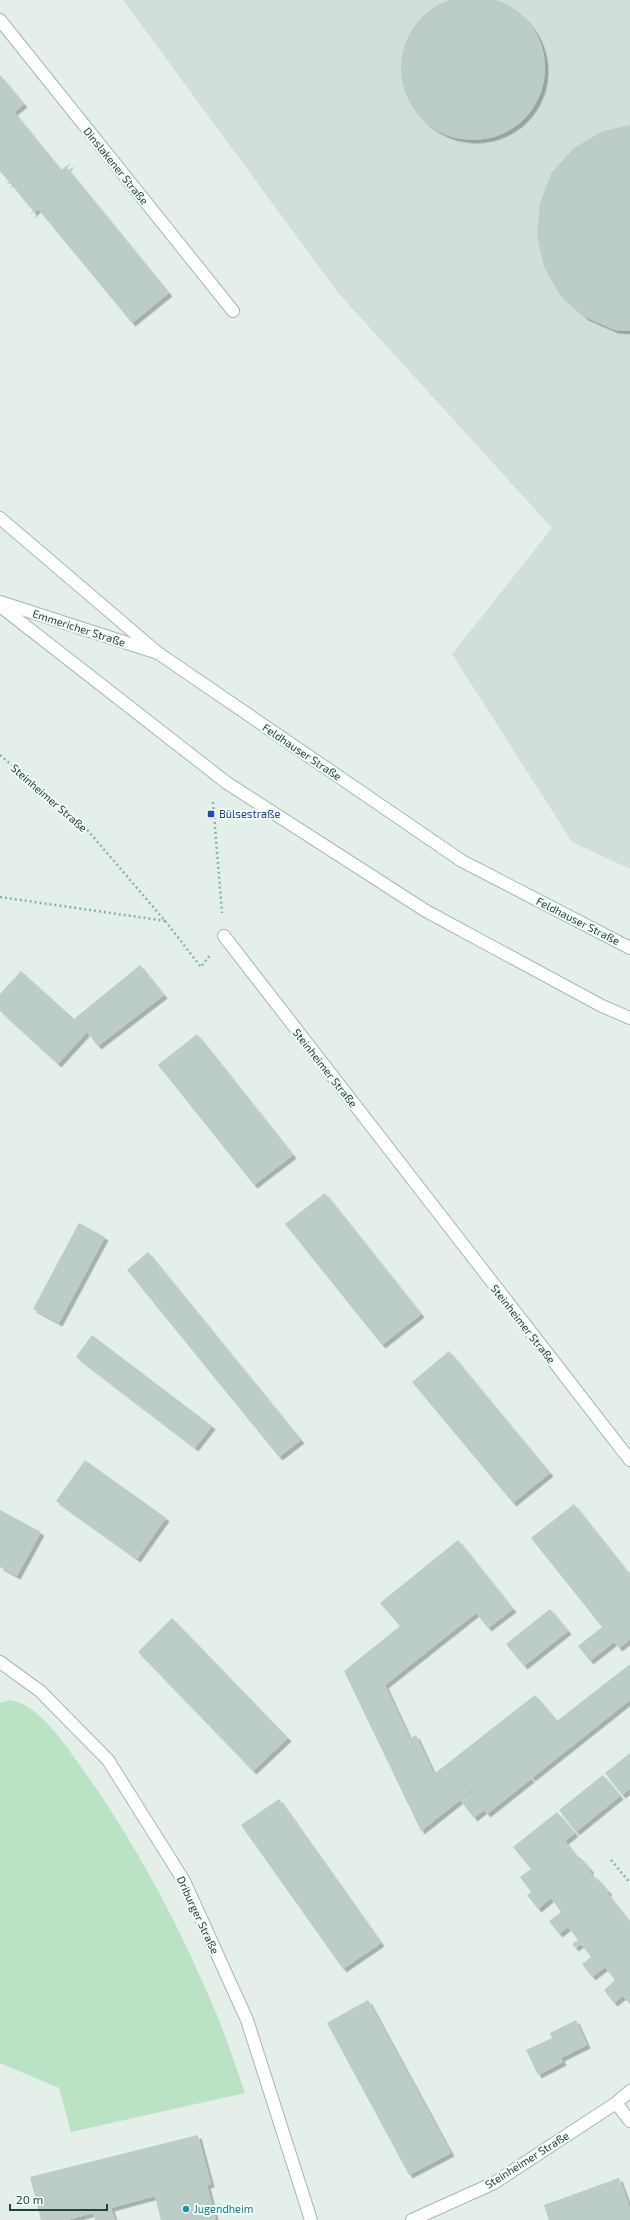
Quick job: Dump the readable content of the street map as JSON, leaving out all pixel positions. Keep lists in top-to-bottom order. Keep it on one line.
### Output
{"streets":{"street":["Dinslakener Straße","Emmericher Straße","Feldhauser Straße","Steinheimer Straße","Driburger Straße"]},"crossings":[["Emmericher Straße","Feldhauser Straße"]],"places":{"transit":["Bülsestraße"],"other":["Jugendheim"]},"scale_bar":"20 m"}
